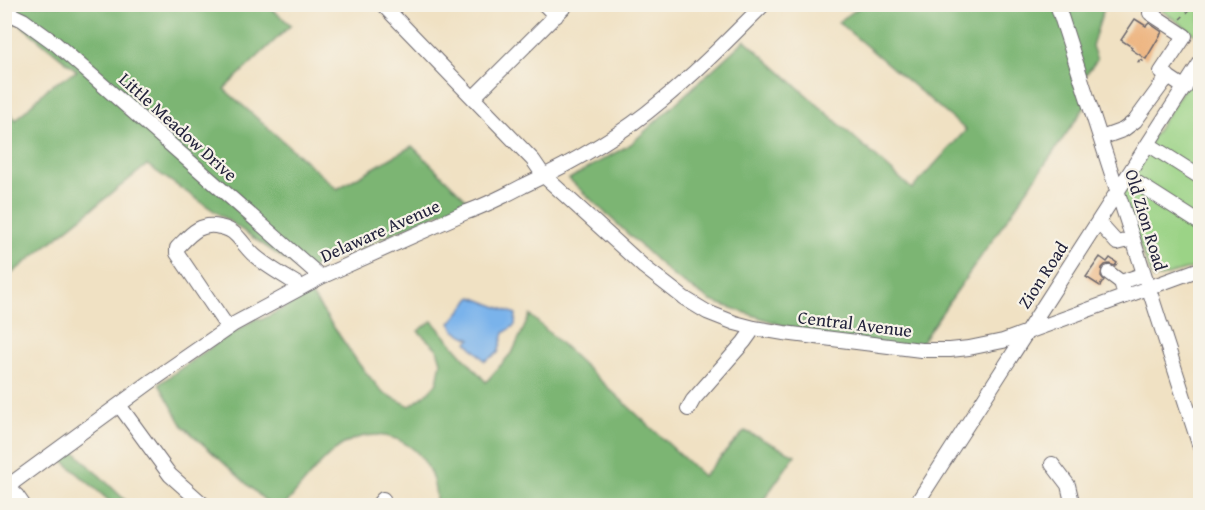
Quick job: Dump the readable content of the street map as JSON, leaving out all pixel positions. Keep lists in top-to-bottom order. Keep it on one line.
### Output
{"streets":{"street":["Little Meadow Drive","Old Zion Road","Delaware Avenue","Zion Road","Central Avenue"]},"crossings":[["Little Meadow Drive","Delaware Avenue"],["Old Zion Road","Zion Road"],["Old Zion Road","Central Avenue"],["Delaware Avenue","Central Avenue"],["Zion Road","Central Avenue"]]}
